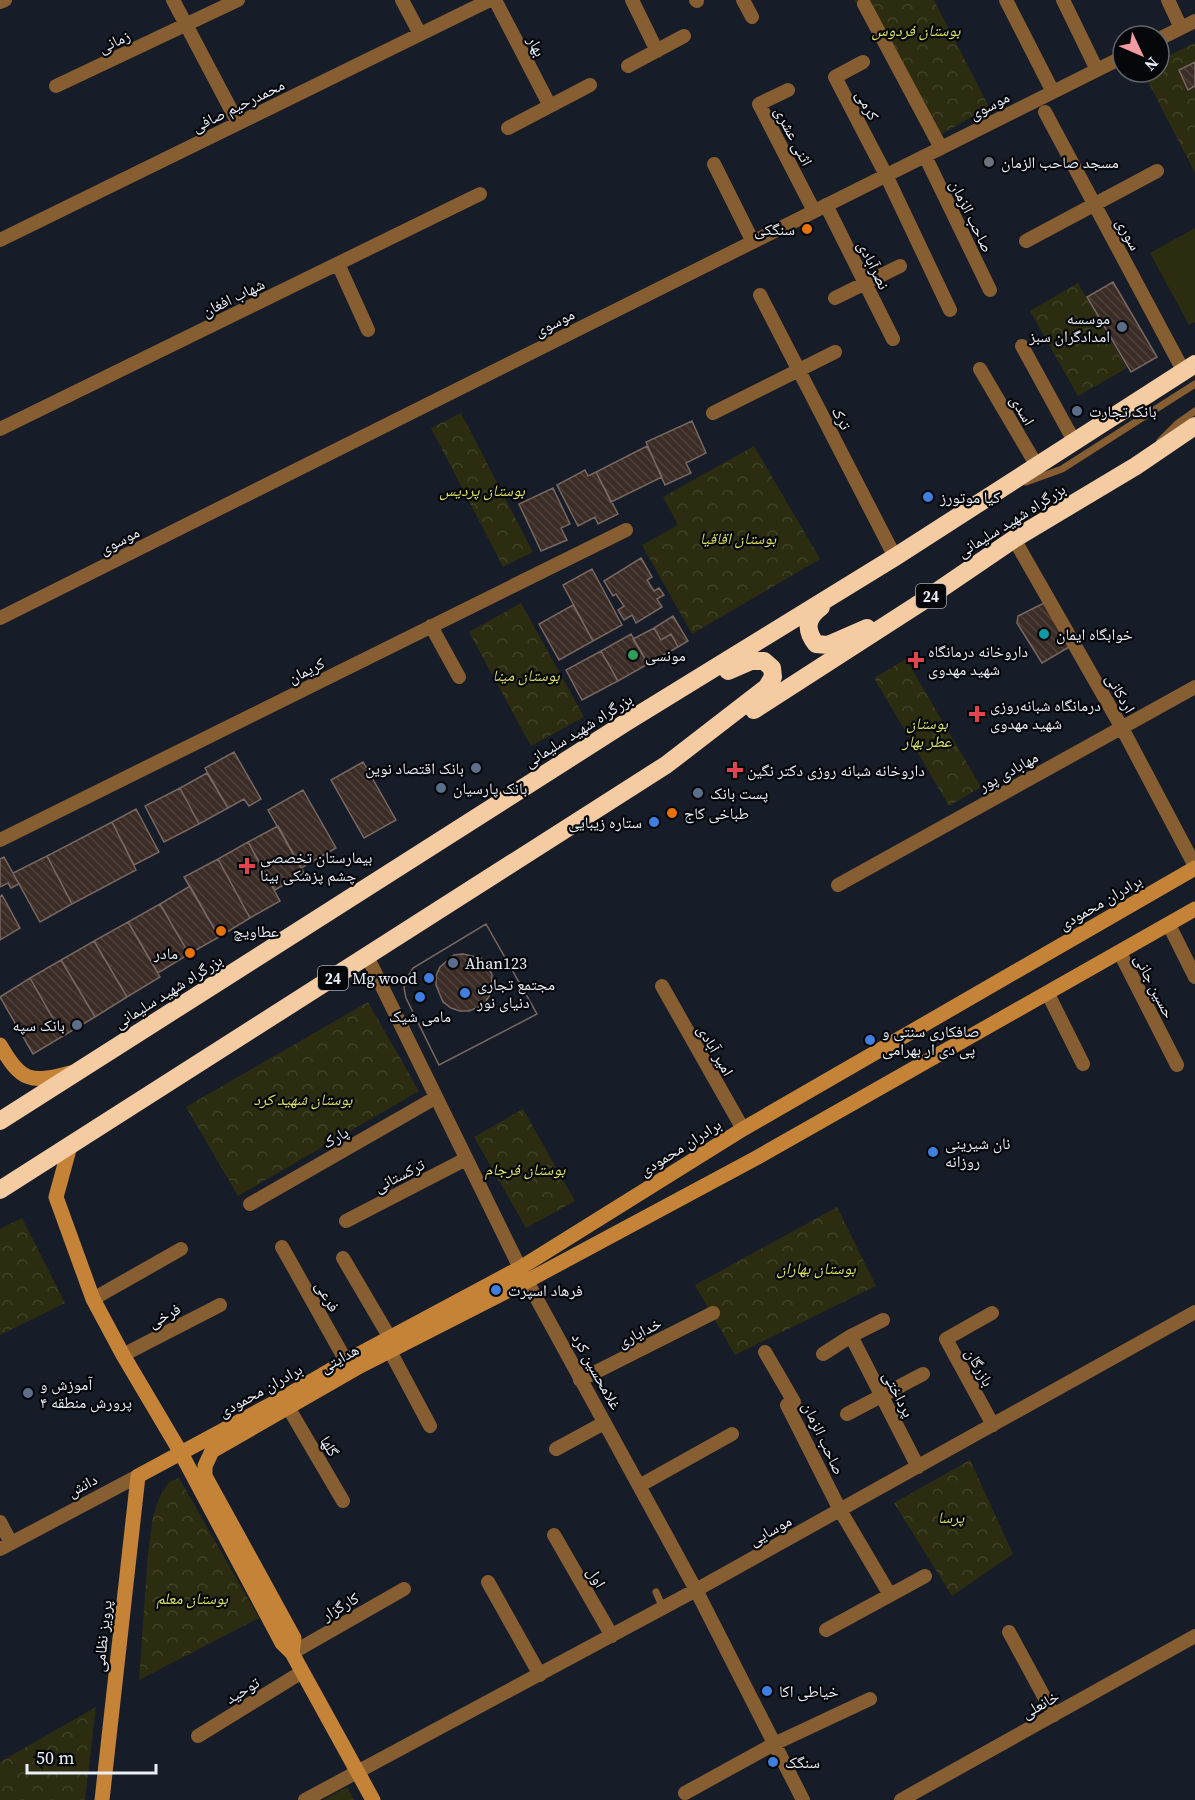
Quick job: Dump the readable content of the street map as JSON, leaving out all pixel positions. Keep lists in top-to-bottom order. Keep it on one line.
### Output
{"streets":{"highway":["بزرگراه شهید سلیمانی","24"],"main road":["برادران محمودی","هدایتی","دانش","پرویز نظامی"],"street":["زمانی","بهار","محمدرحیم صافی","کرمی","موسوی","اثنی عشری","صاحب الزمان","سوری","نصرآبادی","شهاب افغان","اسدی","ترک","کریمان","اردکانی","مهابادی پور","حسین جانی","امیر آبادی","پارک","ترکستانی","فرعی","فرخی","خدایاری","بازرگان","غلامحسین کرد","پرداختی","گلها","موسایی","اول","کارگزار","توحید","خانعلی"]},"crossings":[["کرمی","موسوی"],["موسوی","اثنی عشری"],["موسوی","صاحب الزمان"],["موسوی","نصرآبادی"],["اثنی عشری","نصرآبادی"],["صاحب الزمان","موسایی"],["سوری","بزرگراه شهید سلیمانی"],["اسدی","بزرگراه شهید سلیمانی"],["ترک","بزرگراه شهید سلیمانی"],["بزرگراه شهید سلیمانی","24"],["بزرگراه شهید سلیمانی","اردکانی"],["24","هدایتی"],["24","غلامحسین کرد"],["اردکانی","مهابادی پور"],["اردکانی","برادران محمودی"],["برادران محمودی","امیر آبادی"],["برادران محمودی","فرعی"],["برادران محمودی","هدایتی"],["برادران محمودی","غلامحسین کرد"],["برادران محمودی","دانش"],["پارک","غلامحسین کرد"],["ترکستانی","غلامحسین کرد"],["فرخی","هدایتی"],["خدایاری","غلامحسین کرد"],["هدایتی","غلامحسین کرد"],["هدایتی","گلها"],["هدایتی","دانش"],["هدایتی","موسایی"],["هدایتی","کارگزار"],["هدایتی","توحید"],["بازرگان","موسایی"],["غلامحسین کرد","موسایی"],["پرداختی","موسایی"],["دانش","پرویز نظامی"],["موسایی","اول"]],"parks":["بوستان فردوس","بوستان پردیس","بوستان اقاقیا","بوستان مینا","بوستان عطر بهار","بوستان شهید کرد","بوستان فرجام","بوستان بهاران","پرسا","بوستان معلم"],"places":{"other":["مسجد صاحب الزمان","سنگکی","موسسه امدادگران سبز","بانک تجارت","کیا موتورز","خوابگاه ایمان","مونسی","بانک اقتصاد نوین","بانک پارسیان","پست بانک","طباخی کاج","ستاره زیبایی","عطاویچ","مادر","Ahan123","Mg wood","مجتمع تجاری دنیای نور","مامی شیک","بانک سپه","صافکاری سنتی و پی دی ار بهرامی","نان شیرینی روزانه","فرهاد اسپرت","آموزش و پرورش منطقه ۴","خیاطی اکا","سنگک"],"health":["داروخانه درمانگاه شهید مهدوی","درمانگاه شبانه‌روزی شهید مهدوی","داروخانه شبانه روزی دکتر نگین","بیمارستان تخصصی چشم پزشکی بینا"]},"scale_bar":"50 m","north":"bottom right"}
